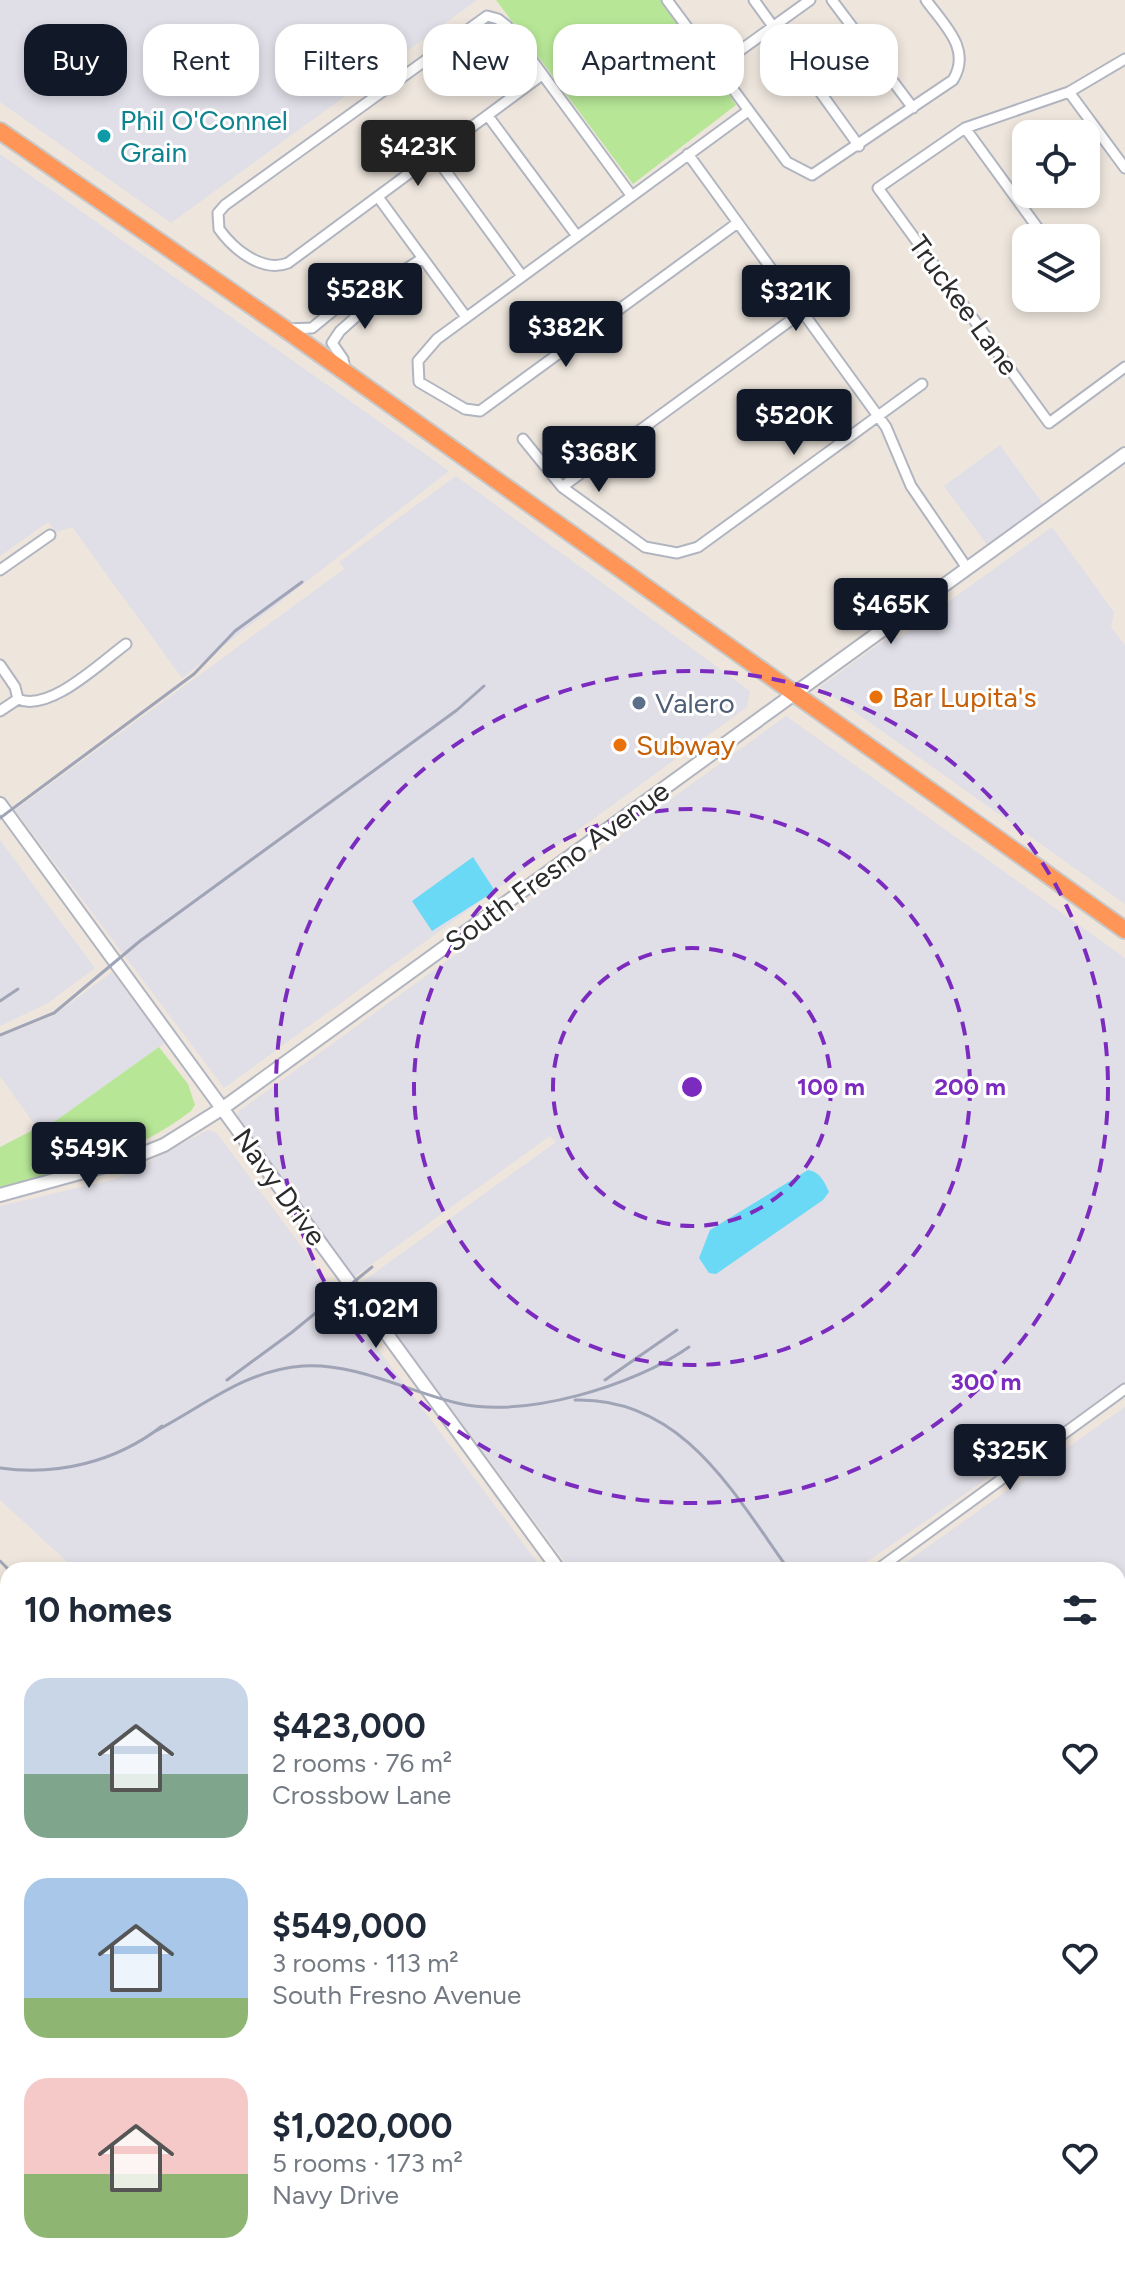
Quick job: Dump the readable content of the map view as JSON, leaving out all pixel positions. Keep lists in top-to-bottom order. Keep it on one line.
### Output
{"streets":{"street":["Truckee Lane","South Fresno Avenue","Navy Drive"]},"crossings":[["South Fresno Avenue","Navy Drive"]],"places":["Phil O'Connel Grain","Bar Lupita's","Valero","Subway"],"page":{"chip":["Buy","Rent","Filters","New","Apartment","House"],"price":["$423K","$528K","$321K","$382K","$520K","$368K","$465K","$549K","$1.02M","$325K"],"heading":"10 homes","list":[{"name":"$423,000","note":"2 rooms · 76 m² · Crossbow Lane"},{"name":"$549,000","note":"3 rooms · 113 m² · South Fresno Avenue"},{"name":"$1,020,000","note":"5 rooms · 173 m² · Navy Drive"}]},"rings":["100 m","200 m","300 m"]}
